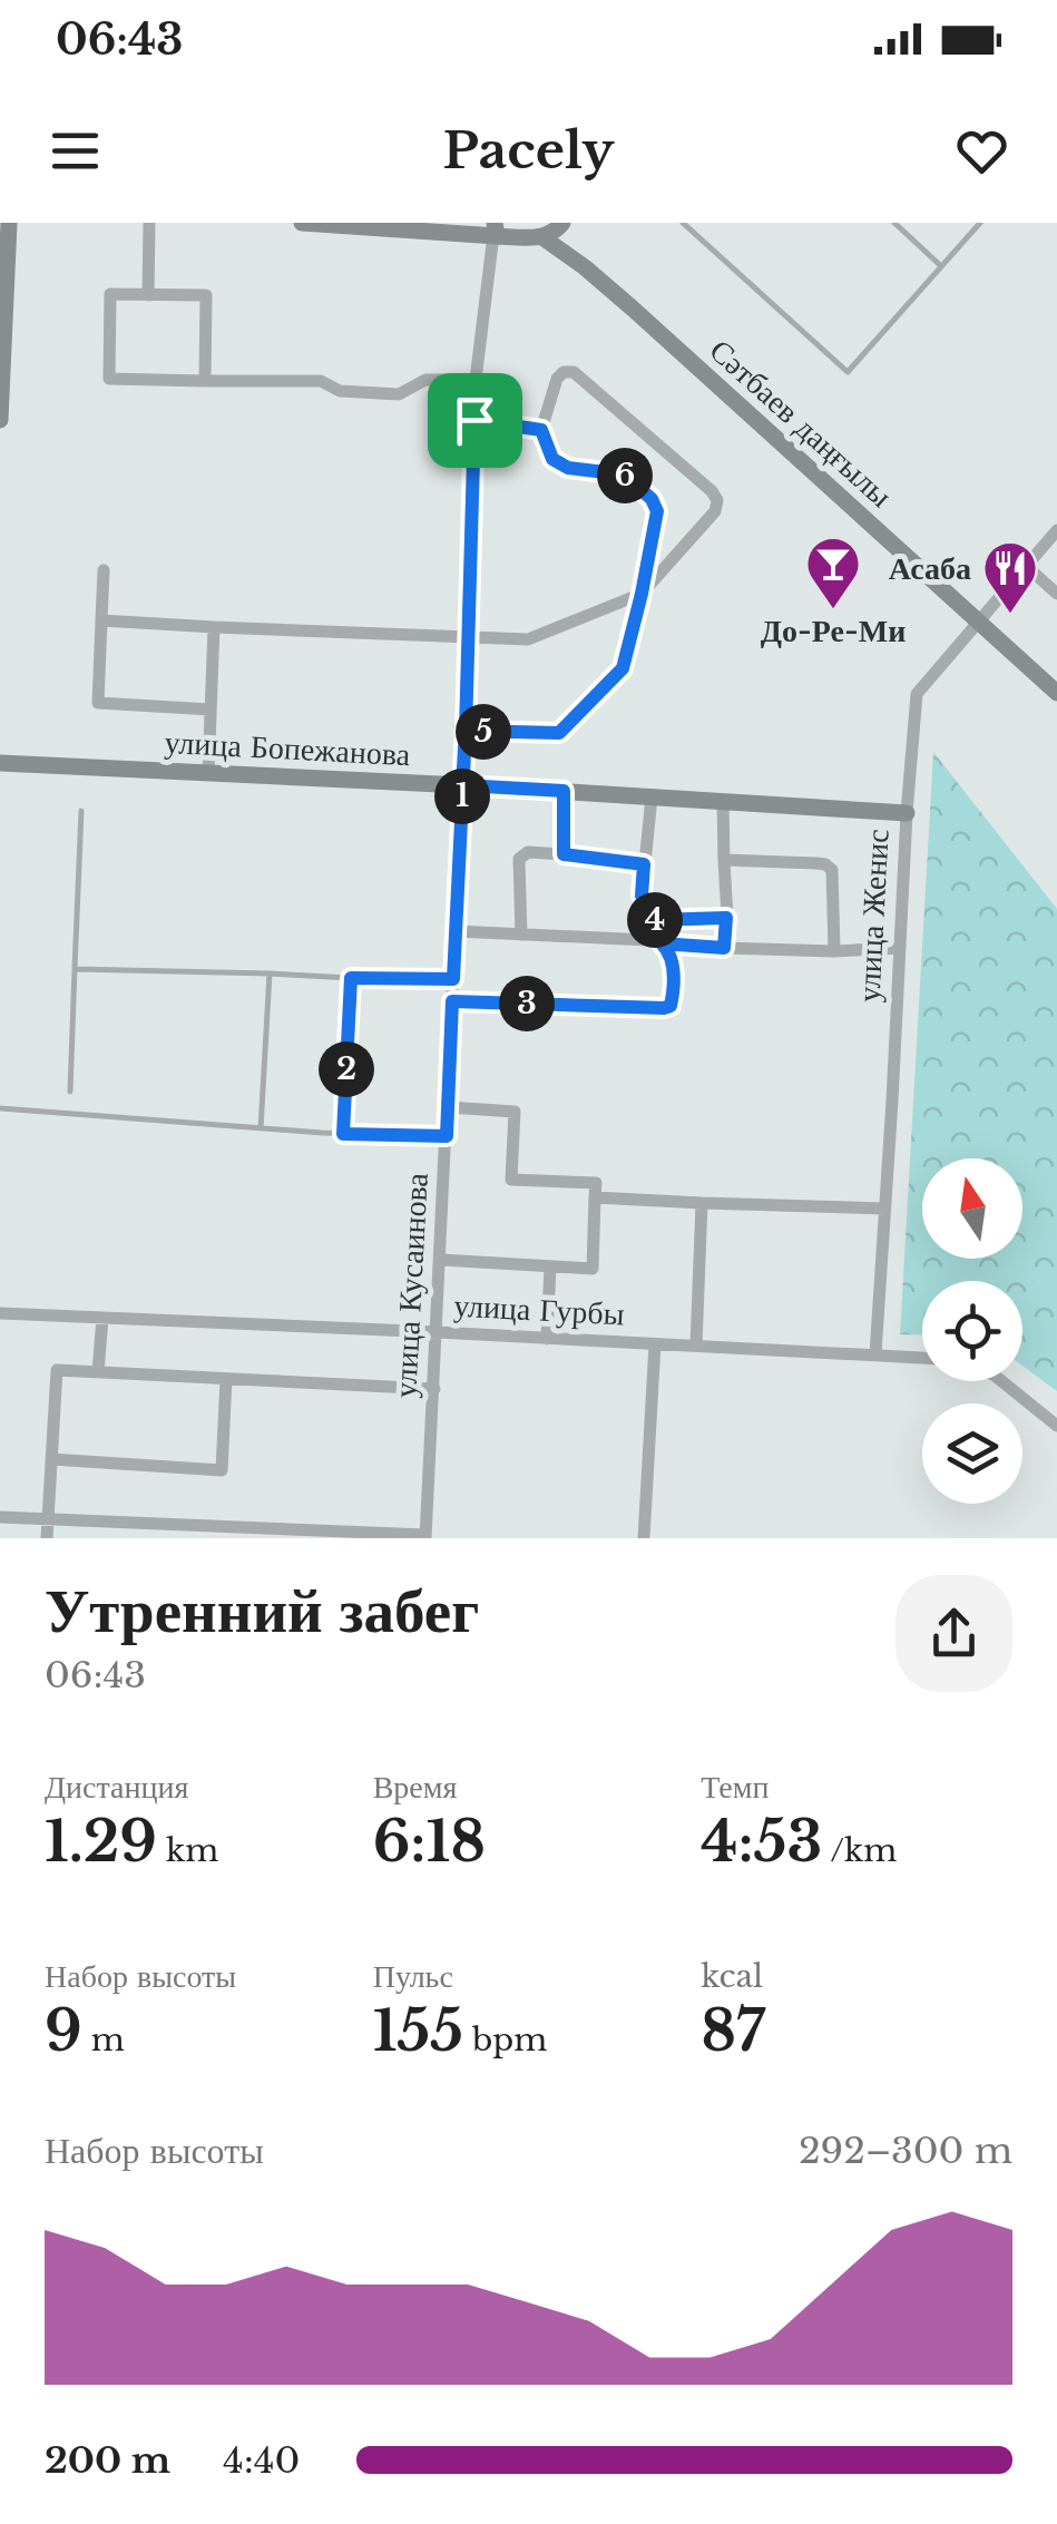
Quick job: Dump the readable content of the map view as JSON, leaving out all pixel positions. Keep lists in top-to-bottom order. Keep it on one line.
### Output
{"streets":{"street":["Сәтбаев даңғылы","улица Бопежанова","улица Женис","улица Кусаинова","улица Гурбы"]},"crossings":[["Сәтбаев даңғылы","улица Женис"],["улица Бопежанова","улица Женис"],["улица Бопежанова","улица Кусаинова"],["улица Женис","улица Гурбы"],["улица Кусаинова","улица Гурбы"]],"places":{"bar":["До-Ре-Ми"],"restaurant":["Асаба"]},"north":"top","page":{"status":"06:43","header":"Pacely","pins":["6","5","1","4","3","2"],"heading":["Утренний забег","06:43"],"stats":[["Дистанция","1.29 km"],["Время","6:18"],["Темп","4:53 /km"],["Набор высоты","9 m"],["Пульс","155 bpm"],["kcal","87"]],"chart":["Набор высоты","292–300 m"],"list":[{"name":"200 m","note":"4:40"}]}}
